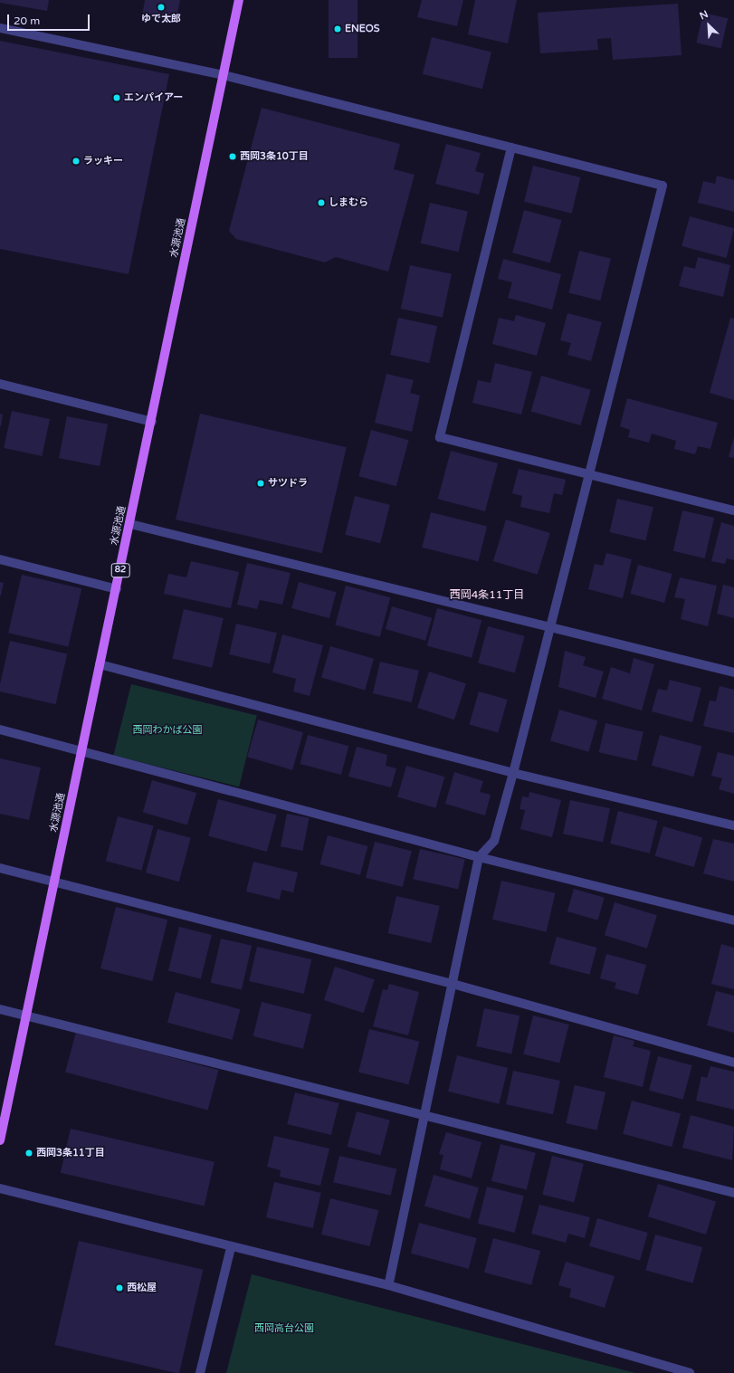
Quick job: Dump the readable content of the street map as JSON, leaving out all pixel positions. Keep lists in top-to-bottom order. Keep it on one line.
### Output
{"streets":{"main road":["水源池通","82"]},"districts":["西岡4条11丁目"],"parks":["西岡わかば公園","西岡高台公園"],"places":["ゆで太郎","ENEOS","エンパイアー","西岡3条10丁目","ラッキー","しまむら","サツドラ","西岡3条11丁目","西松屋"],"scale_bar":"20 m","north":"top left"}
